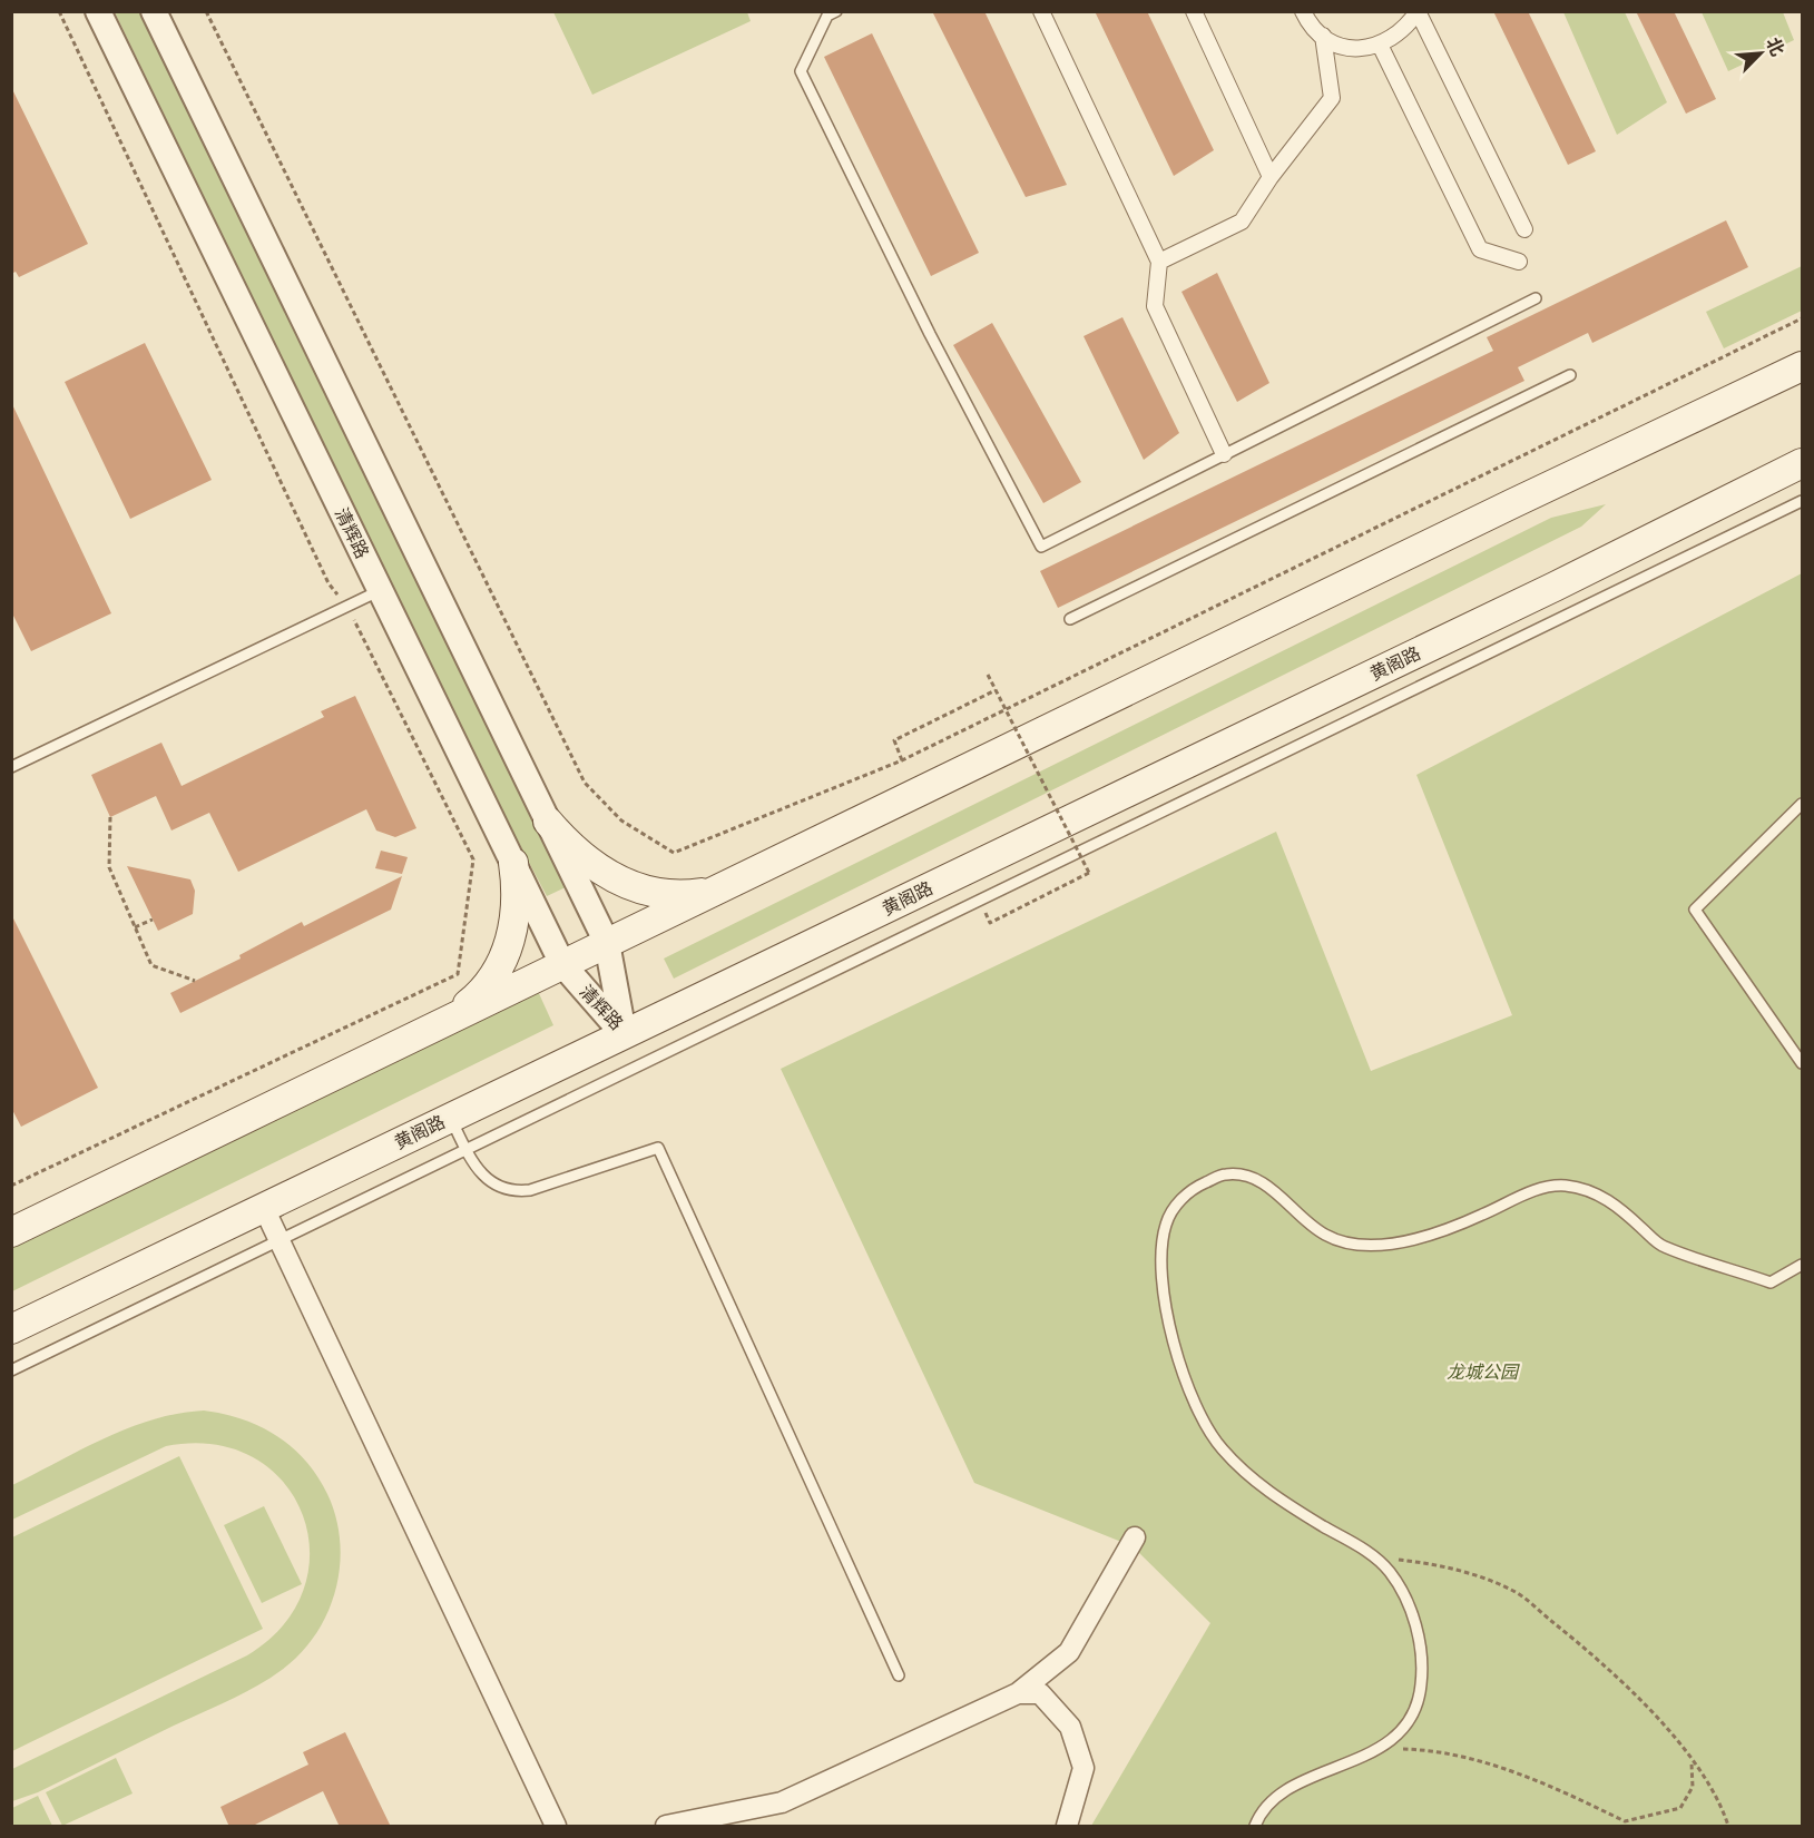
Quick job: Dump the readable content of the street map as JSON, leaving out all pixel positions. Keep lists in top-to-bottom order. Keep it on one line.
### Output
{"streets":{"main road":["黄阁路"],"street":["清辉路"]},"crossings":[["清辉路","黄阁路"]],"parks":["龙城公园"],"north":"top right"}
